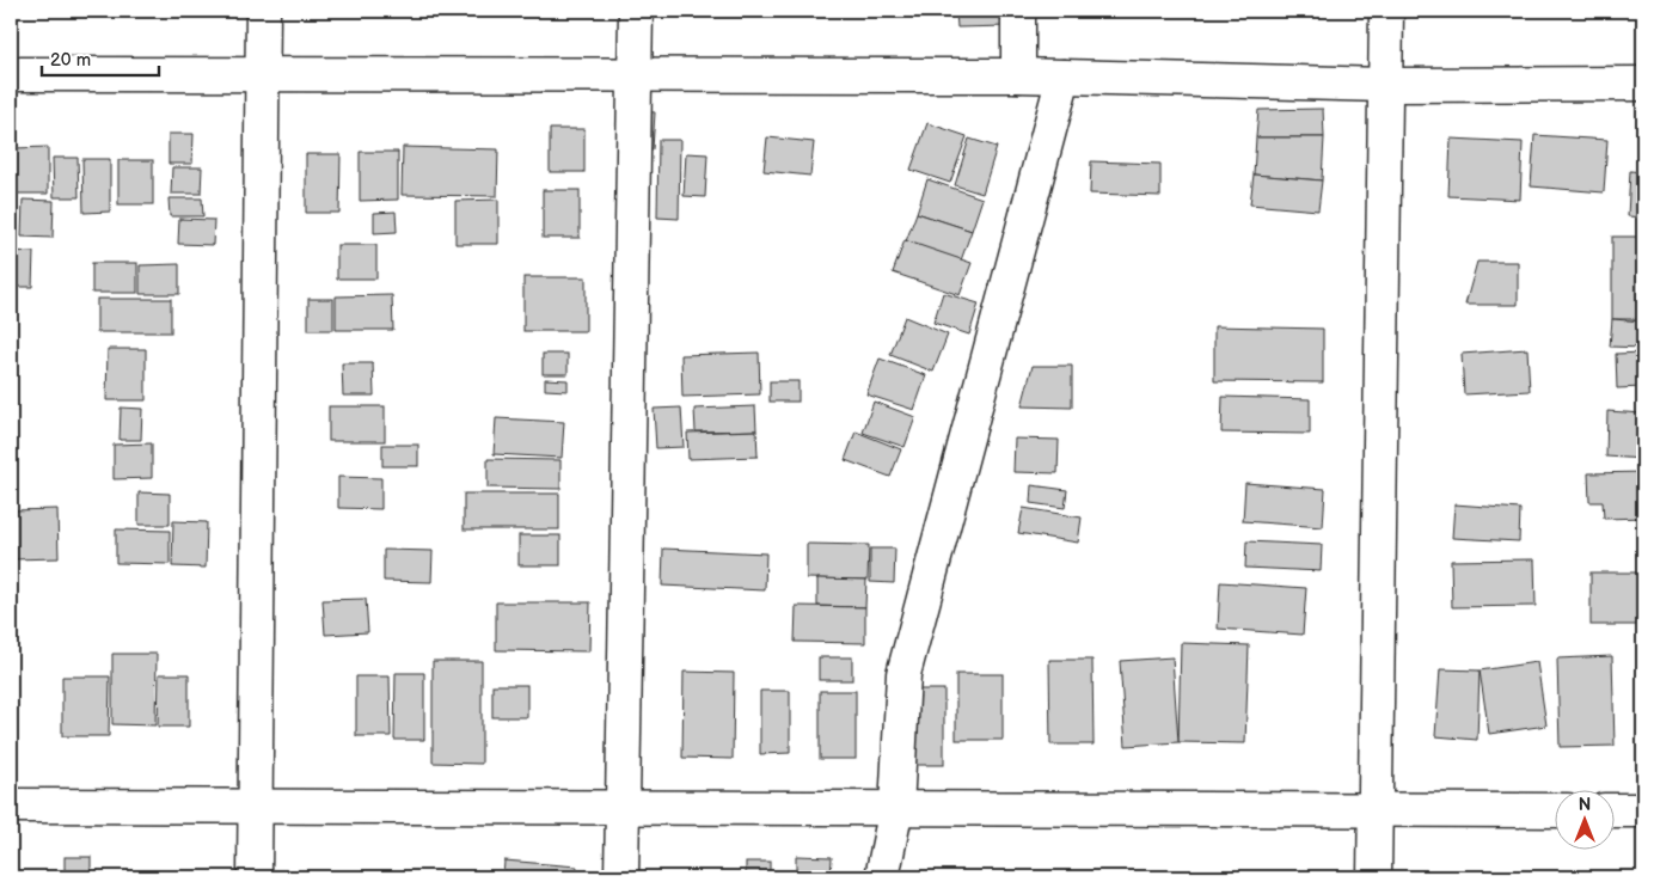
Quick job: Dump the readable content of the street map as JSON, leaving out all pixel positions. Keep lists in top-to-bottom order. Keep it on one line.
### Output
{"scale_bar":"20 m","north":"top"}
